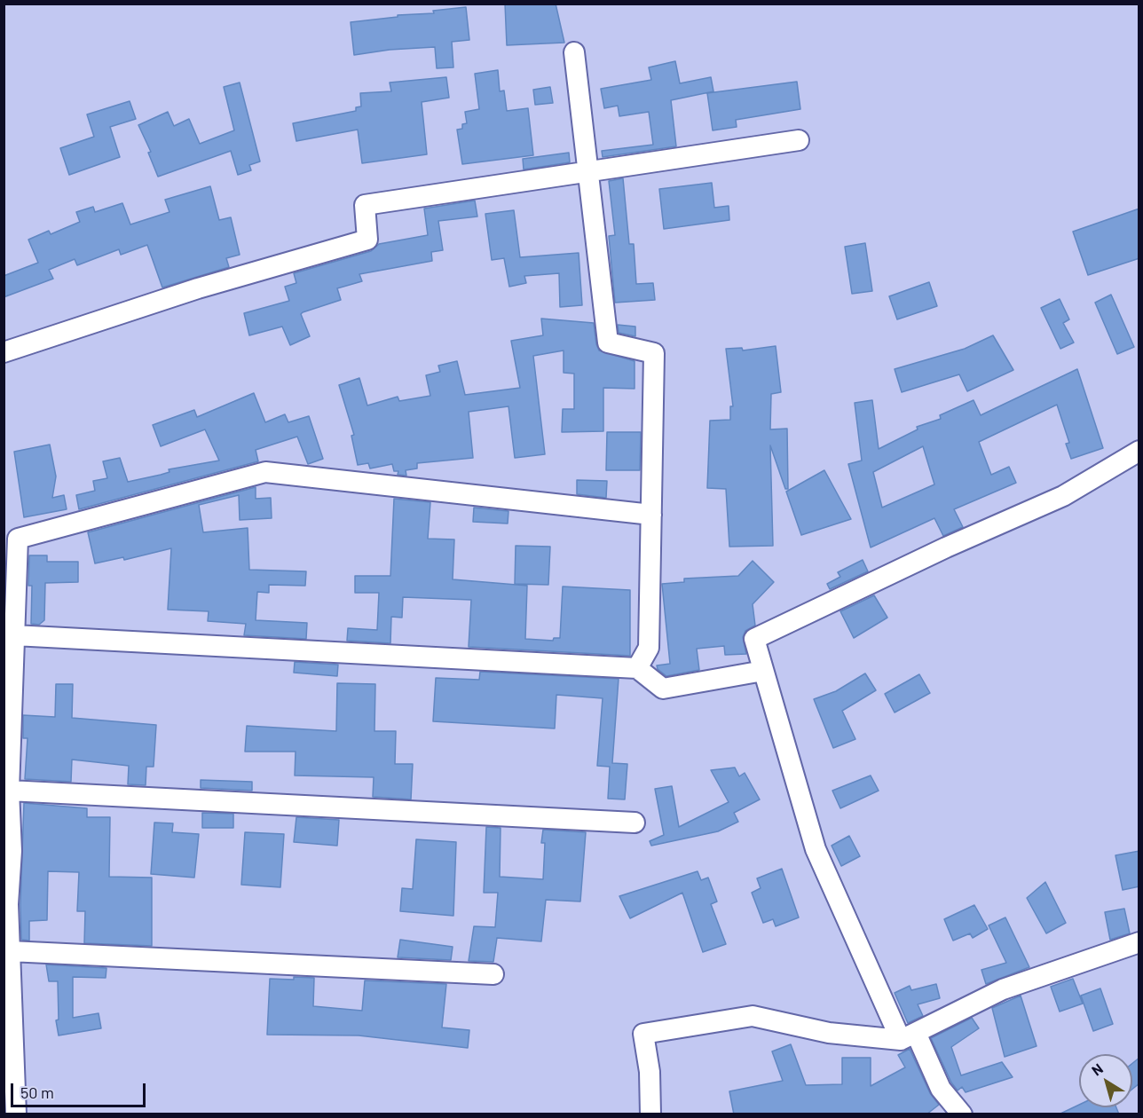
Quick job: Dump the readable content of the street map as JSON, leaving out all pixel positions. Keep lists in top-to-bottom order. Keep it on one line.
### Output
{"scale_bar":"50 m","north":"top left"}
